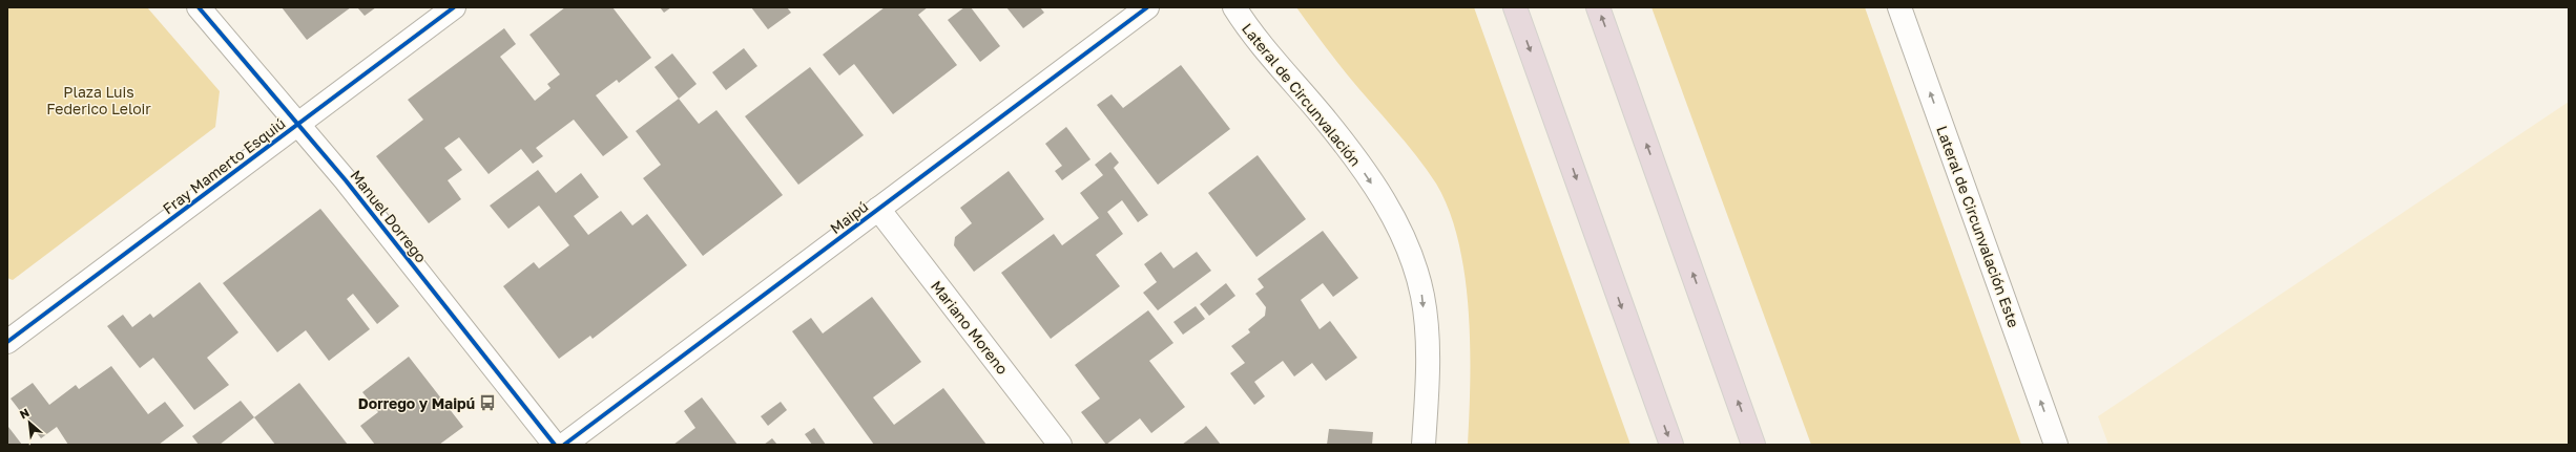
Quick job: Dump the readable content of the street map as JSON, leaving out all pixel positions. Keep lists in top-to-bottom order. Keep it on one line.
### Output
{"streets":{"street":["Lateral de Circunvalación","Fray Mamerto Esquiú","Manuel Dorrego","Maipú","Lateral de Circunvalación Este","Mariano Moreno"]},"crossings":[["Fray Mamerto Esquiú","Manuel Dorrego"],["Maipú","Mariano Moreno"]],"one_way":["Lateral de Circunvalación","Lateral de Circunvalación Este"],"parks":["Plaza Luis Federico Leloir"],"places":{"bus stop":["Dorrego y Maipú"]},"north":"top left"}
